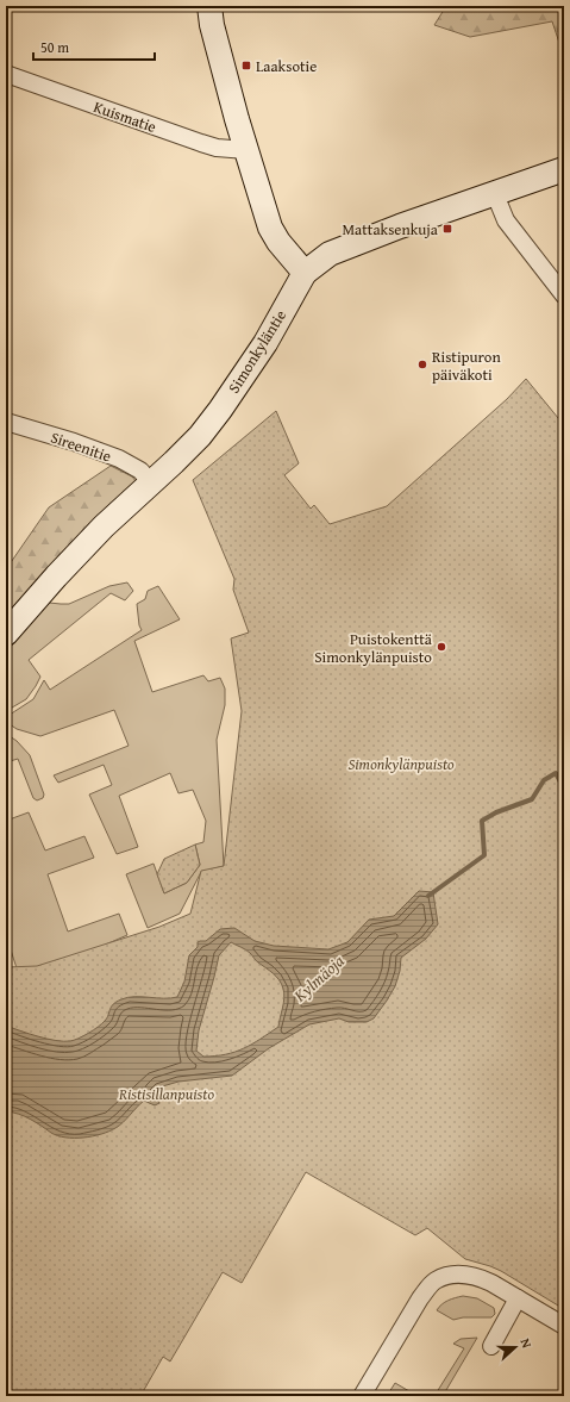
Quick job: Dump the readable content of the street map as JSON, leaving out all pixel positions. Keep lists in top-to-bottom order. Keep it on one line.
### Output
{"streets":{"main road":["Simonkyläntie"],"street":["Kuismatie","Sireenitie"]},"crossings":[["Simonkyläntie","Sireenitie"]],"water":["Kylmäoja"],"parks":["Simonkylänpuisto","Ristisillanpuisto"],"places":{"transit":["Laaksotie","Mattaksenkuja"],"other":["Ristipuron päiväkoti","Puistokenttä Simonkylänpuisto"]},"scale_bar":"50 m","north":"right"}
